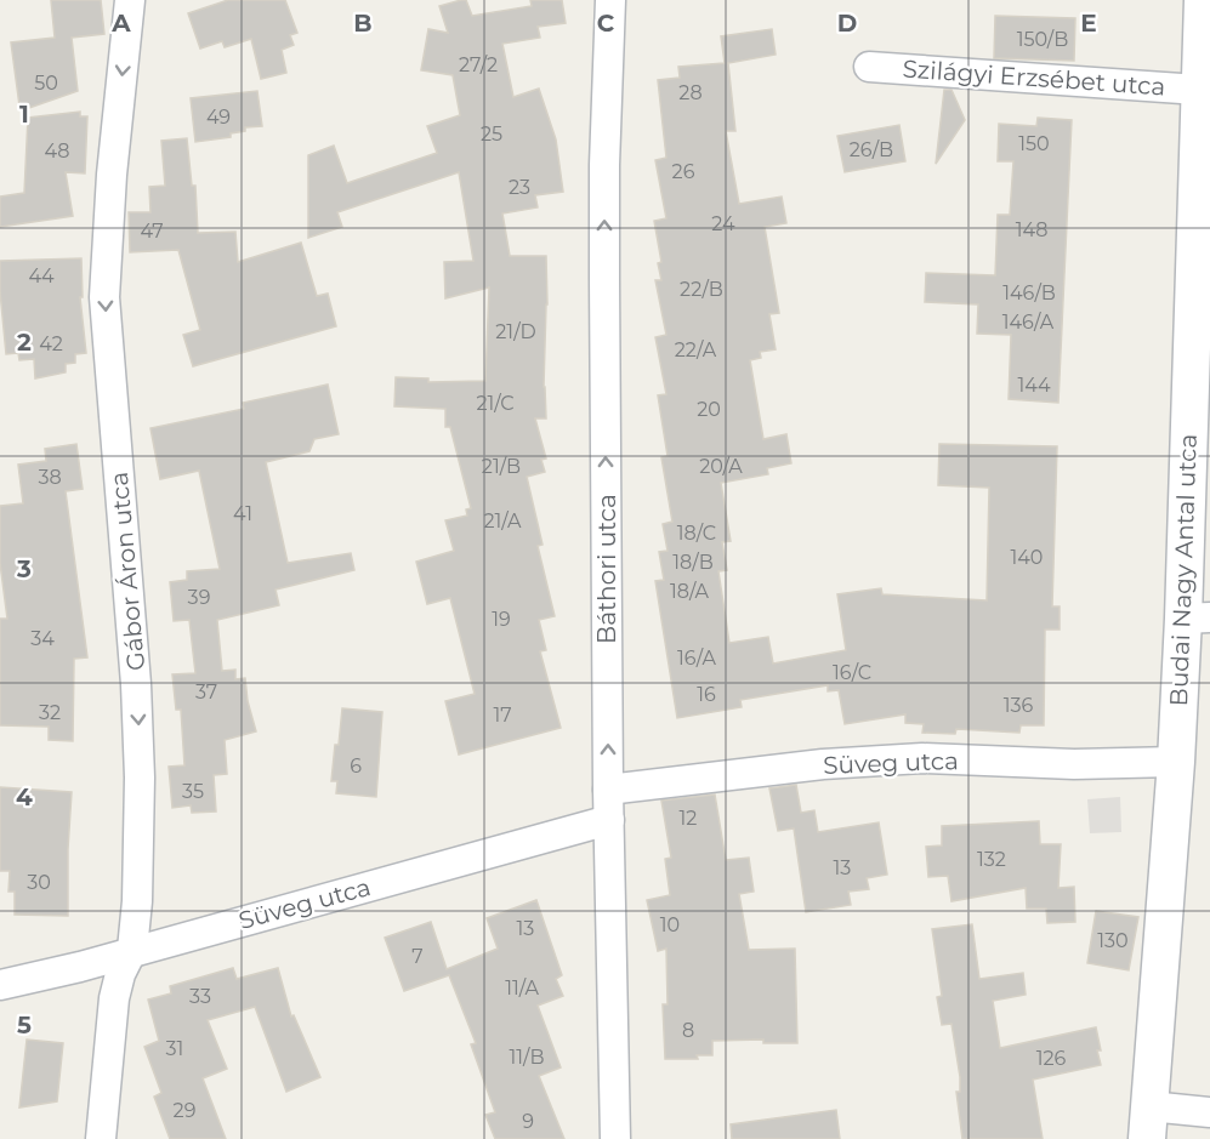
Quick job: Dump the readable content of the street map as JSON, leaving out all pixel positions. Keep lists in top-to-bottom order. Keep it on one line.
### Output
{"streets":{"street":["Szilágyi Erzsébet utca","Báthori utca","Budai Nagy Antal utca","Gábor Áron utca","Süveg utca"]},"crossings":[["Szilágyi Erzsébet utca","Budai Nagy Antal utca"],["Báthori utca","Süveg utca"],["Budai Nagy Antal utca","Süveg utca"],["Gábor Áron utca","Süveg utca"]],"one_way":["Báthori utca","Gábor Áron utca"],"house_numbers":["150/B","27/2","50","28","49","25","150","26/B","48","26","23","24","148","47","44","22/B","146/B","146/A","21/D","42","22/A","144","21/C","20","21/B","20/A","38","41","21/A","18/C","140","18/B","18/A","39","19","34","16/A","16/C","37","16","136","32","17","6","35","12","132","13","30","10","13","130","7","11/A","33","8","31","11/B","126","29","9"],"grid":{"columns":["A","B","C","D","E"],"rows":["1","2","3","4","5"]}}
